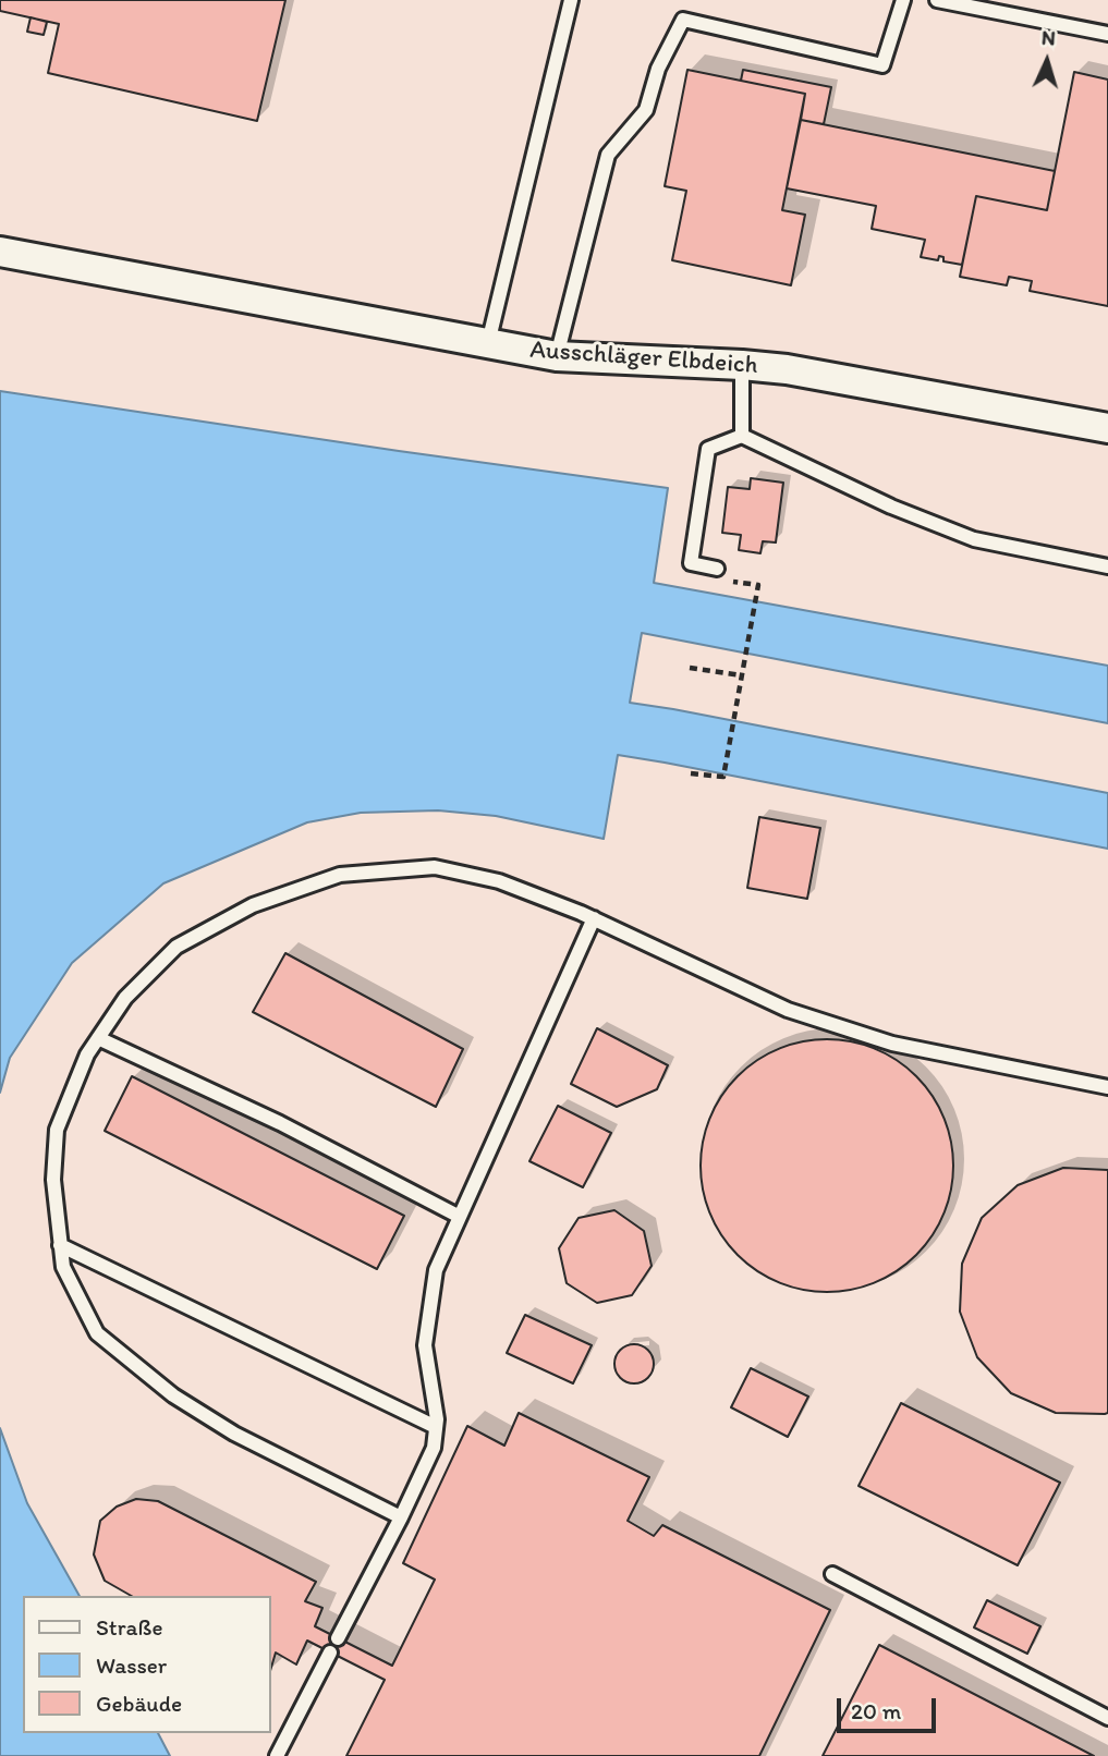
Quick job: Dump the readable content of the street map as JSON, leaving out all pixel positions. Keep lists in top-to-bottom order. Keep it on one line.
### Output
{"streets":{"street":["Ausschläger Elbdeich"]},"legend":["Straße","Wasser","Gebäude"],"scale_bar":"20 m","north":"top"}
